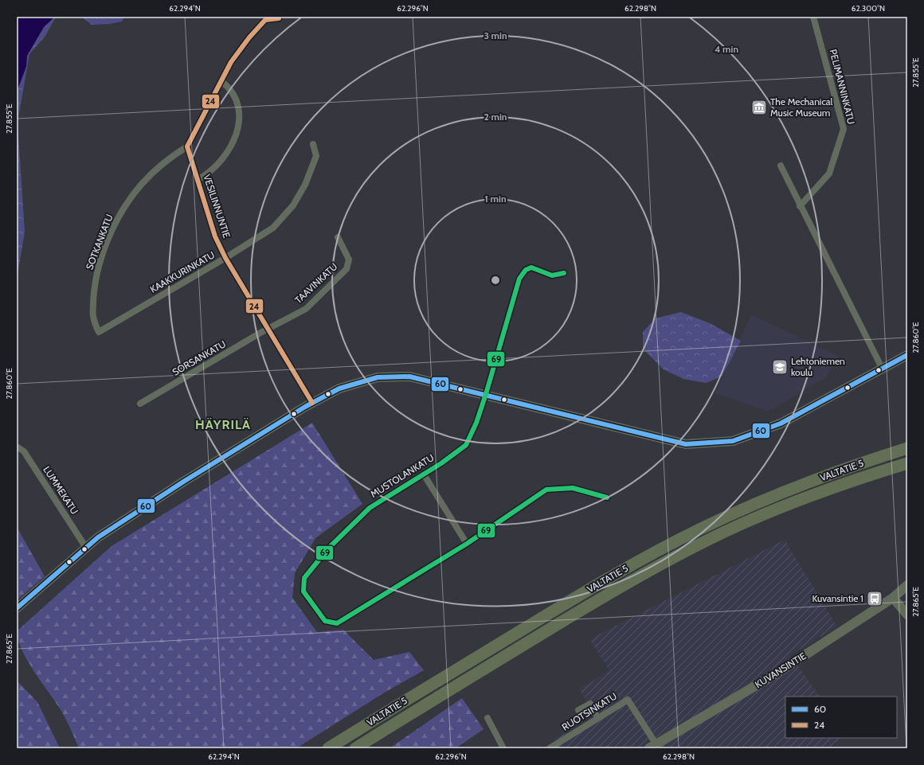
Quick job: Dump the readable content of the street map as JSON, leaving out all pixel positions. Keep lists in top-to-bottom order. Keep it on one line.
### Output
{"streets":{"highway":["VALTATIE 5"],"street":["PELIMANNINKATU","VESILINNUNTIE","SOTKANKATU","KAAKKURINKATU","TAAVINKATU","SORSANKATU","MUSTOLANKATU","LUMMEKATU","KUVANSINTIE","RUOTSINKATU"]},"crossings":[["VESILINNUNTIE","SOTKANKATU"],["VESILINNUNTIE","KAAKKURINKATU"],["VESILINNUNTIE","TAAVINKATU"],["VESILINNUNTIE","SORSANKATU"],["SOTKANKATU","KAAKKURINKATU"],["TAAVINKATU","SORSANKATU"],["KUVANSINTIE","RUOTSINKATU"]],"districts":["HÄYRILÄ"],"places":{"museum":["The Mechanical Music Museum"],"school or university":["Lehtoniemen koulu"],"bus stop":["Kuvansintie 1"]},"lines":["transit line 24","transit line 69","transit line 60"],"legend":["60","24"],"coordinates":["62.294°N","62.296°N","62.298°N","62.300°N","27.855°E","27.860°E","27.865°E"],"rings":["3 min","4 min","2 min","1 min"]}
